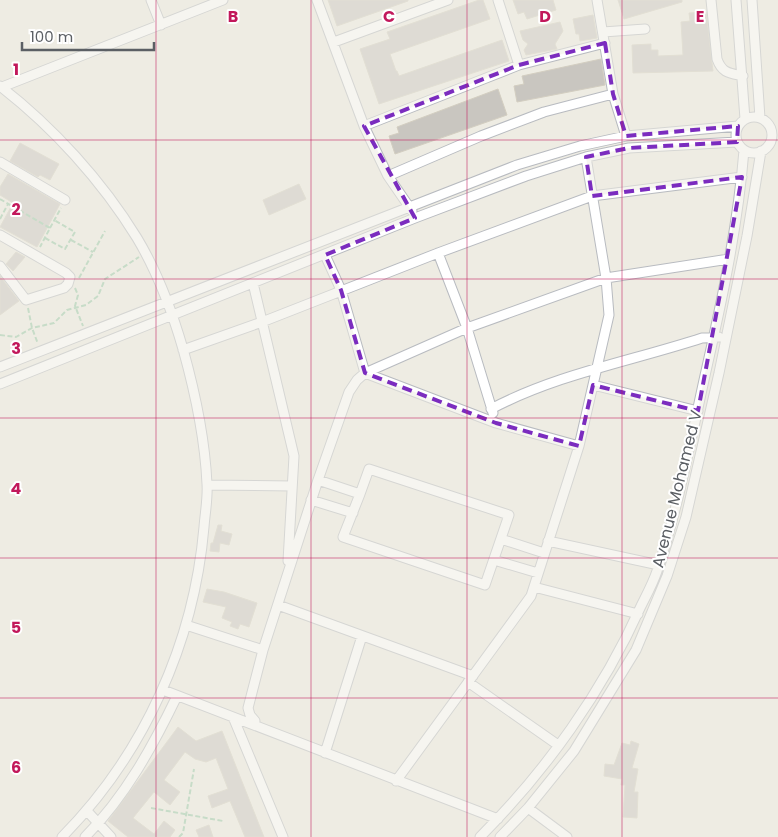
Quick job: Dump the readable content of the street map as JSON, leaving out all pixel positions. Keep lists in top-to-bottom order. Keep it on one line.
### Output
{"streets":{"street":["Avenue Mohamed V"]},"scale_bar":"100 m","grid":{"columns":["B","C","D","E"],"rows":["1","2","3","4","5","6"]}}
